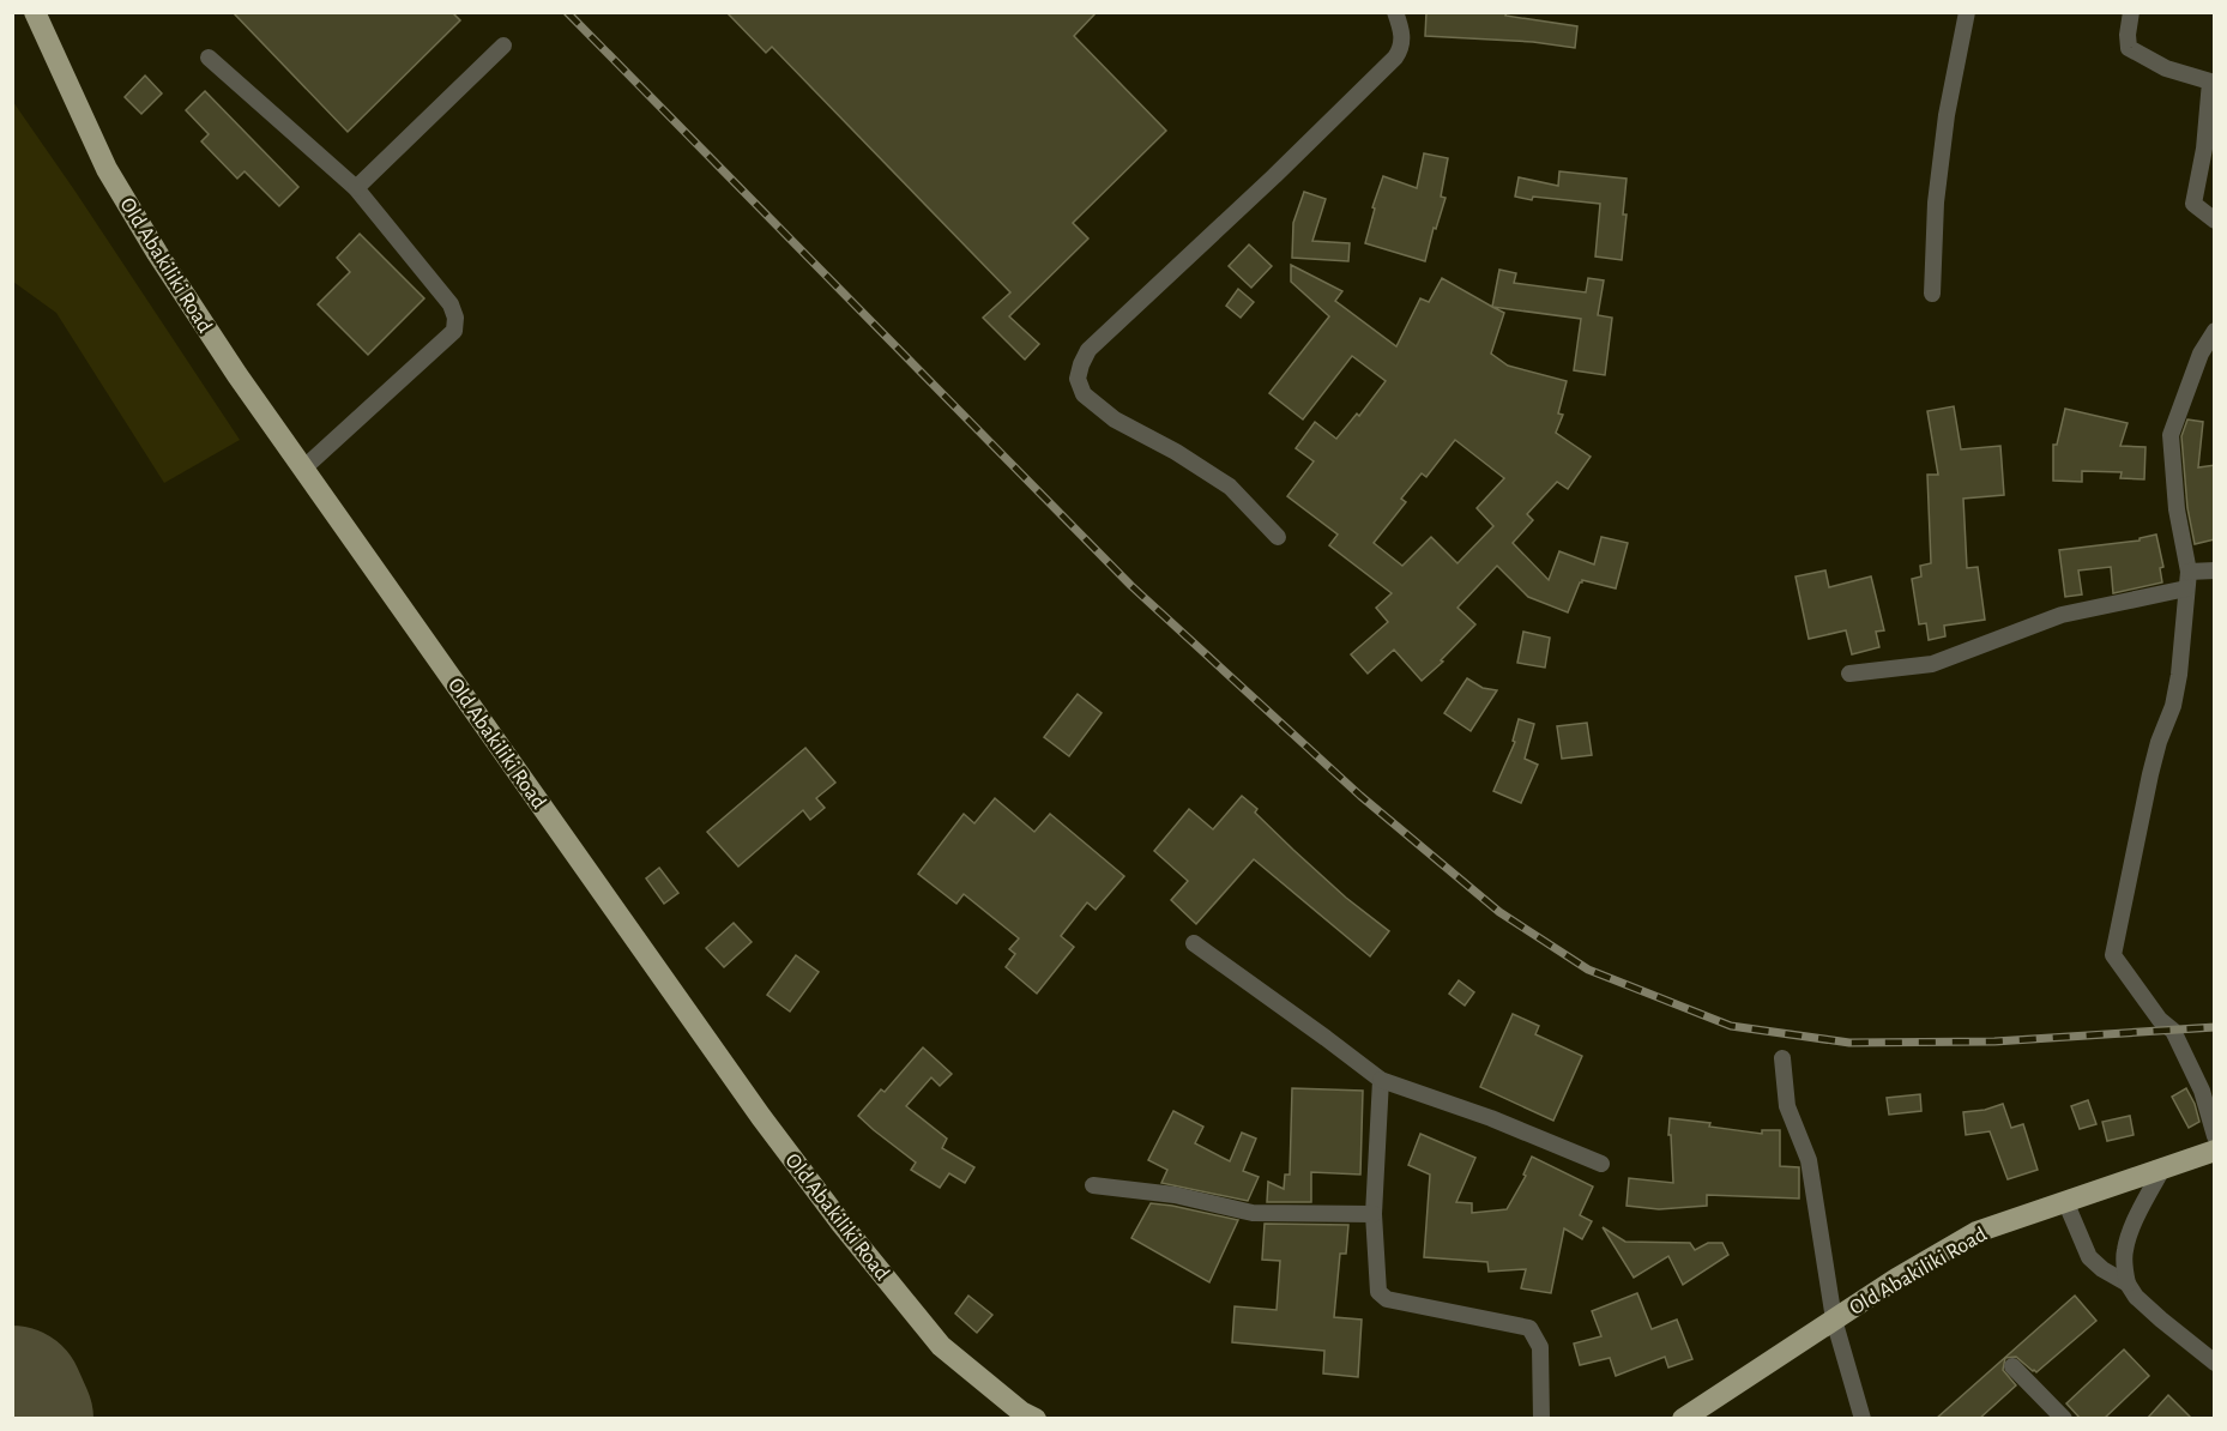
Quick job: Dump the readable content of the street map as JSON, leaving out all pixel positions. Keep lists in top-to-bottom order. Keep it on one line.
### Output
{"streets":{"main road":["Old Abakiliki Road"]}}
